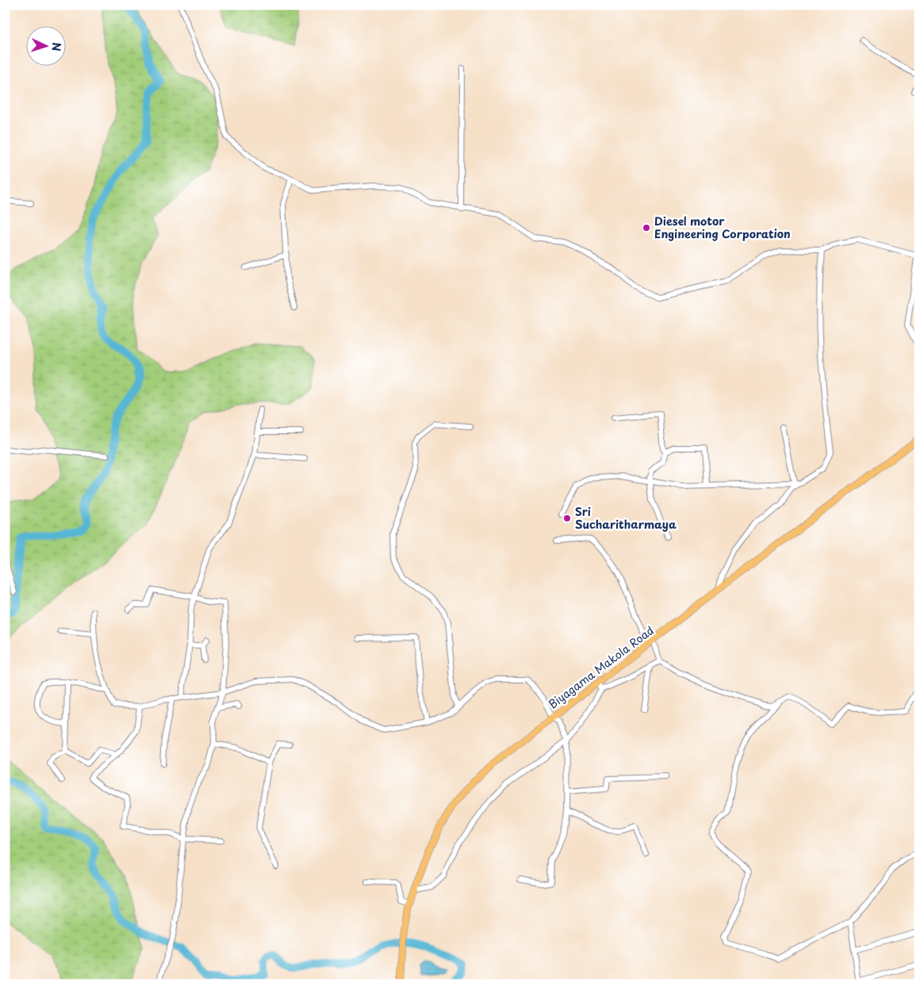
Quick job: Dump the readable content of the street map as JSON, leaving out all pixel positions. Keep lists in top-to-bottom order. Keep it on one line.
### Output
{"streets":{"main road":["Biyagama Makola Road"]},"places":["Diesel motor Engineering Corporation","Sri Sucharitharmaya"],"north":"right"}
